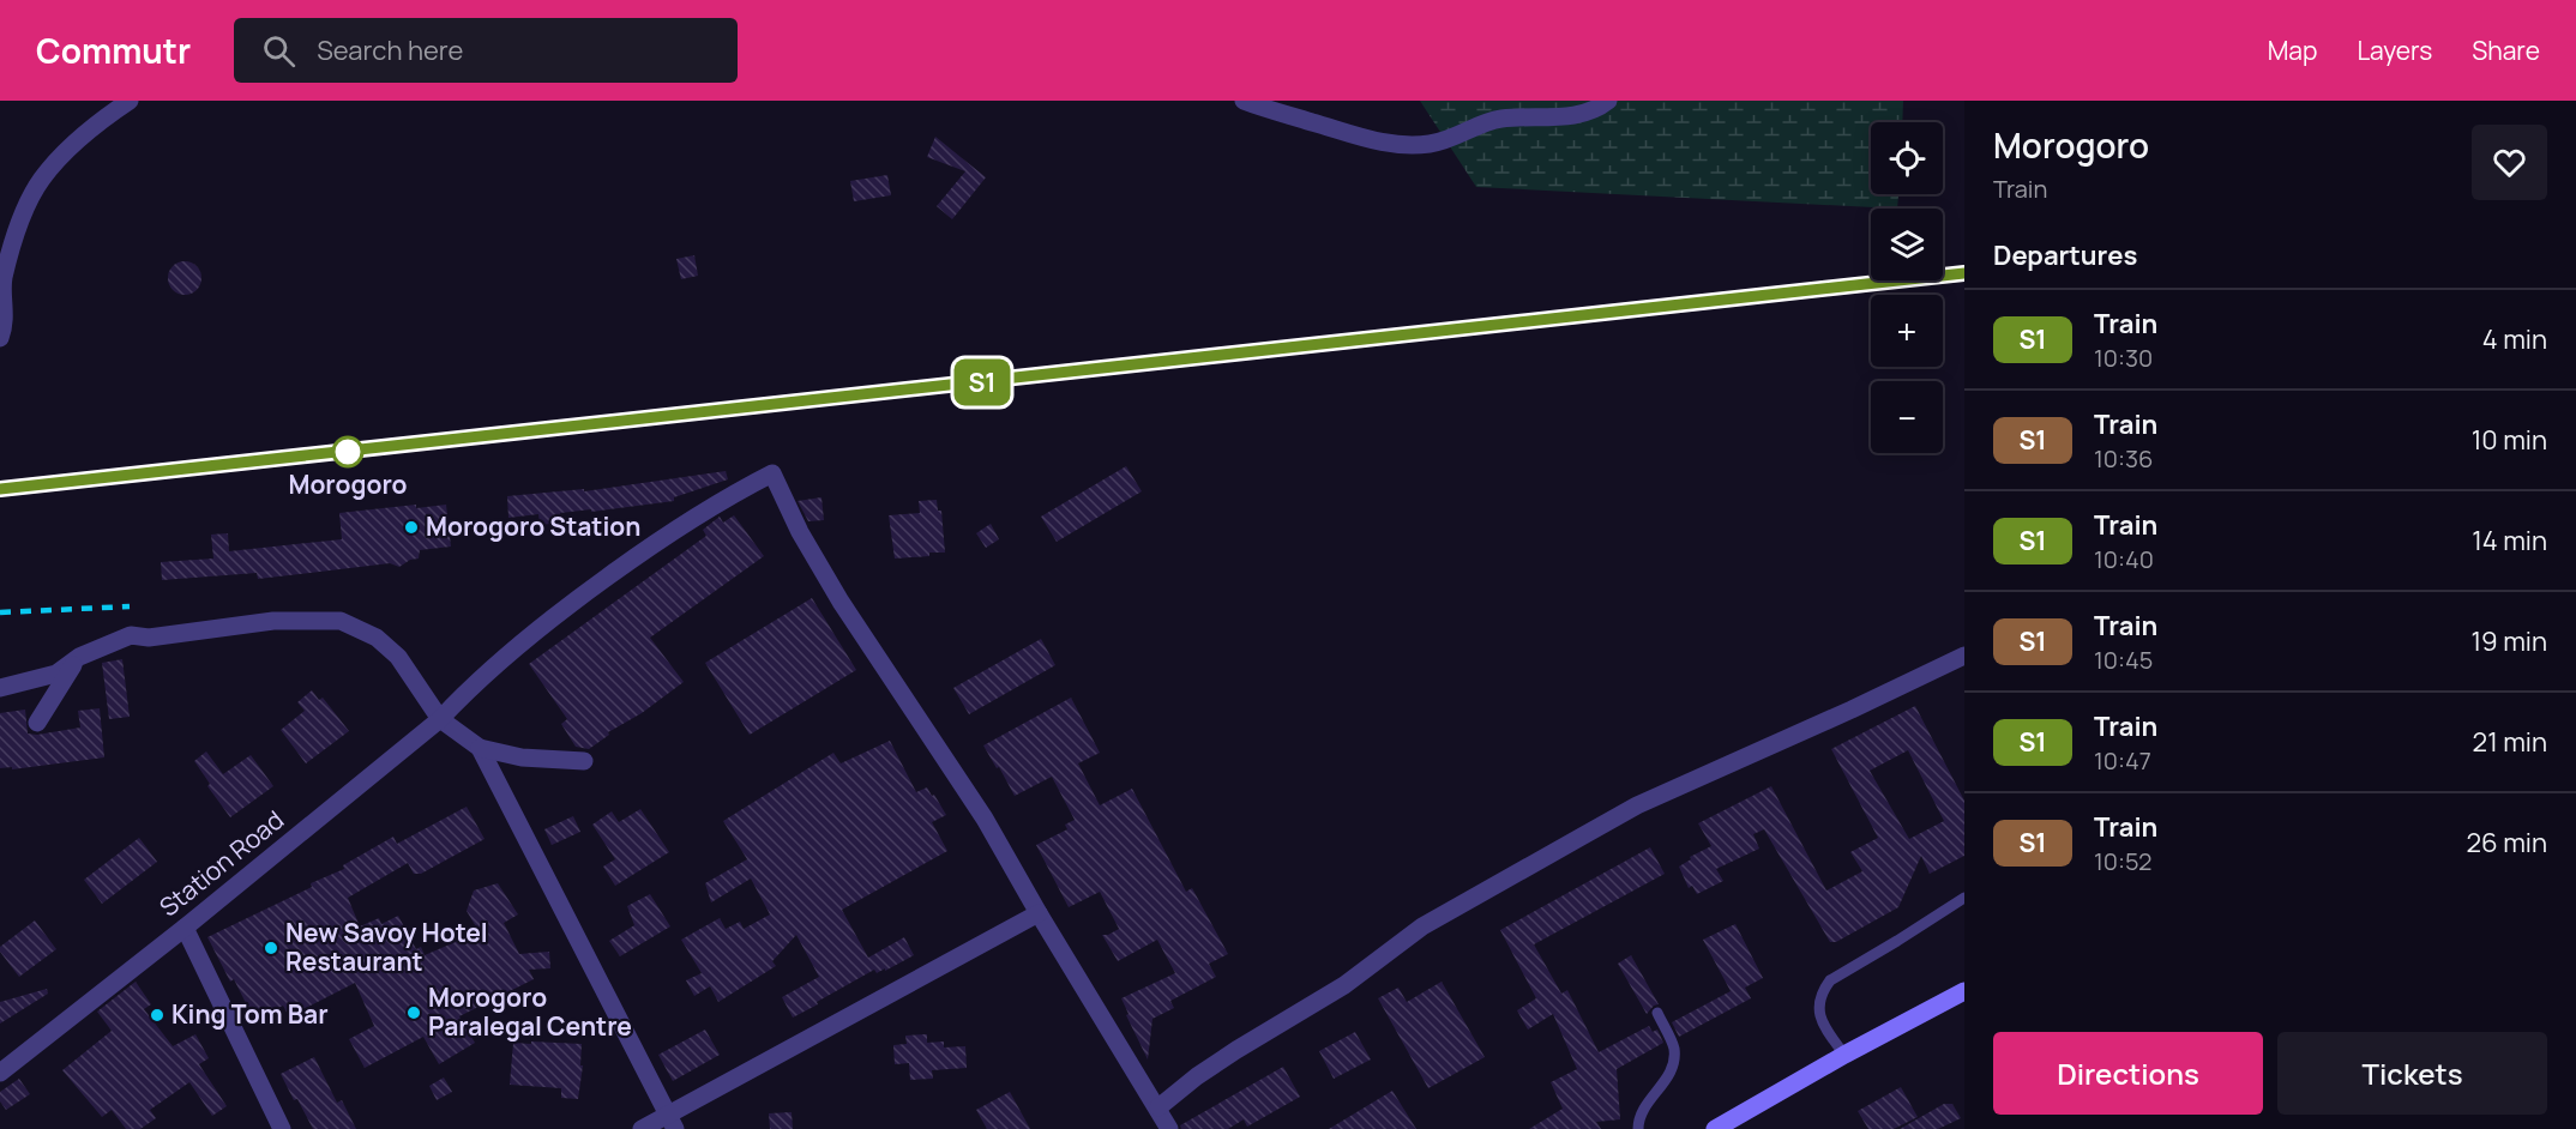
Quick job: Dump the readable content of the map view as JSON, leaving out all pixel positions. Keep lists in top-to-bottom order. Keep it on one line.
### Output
{"streets":{"street":["Station Road"]},"places":["Morogoro","Morogoro Station","New Savoy Hotel Restaurant","Morogoro Paralegal Centre","King Tom Bar"],"page":{"header":"Commutr","search":"Search here","nav":["Map","Layers","Share"],"on_map":"S1","heading":[["Morogoro","Train"],"Departures"],"map_buttons":["+","−"],"list":[{"mark":"S1","name":"Train","note":"10:30","value":"4 min"},{"mark":"S1","name":"Train","note":"10:36","value":"10 min"},{"mark":"S1","name":"Train","note":"10:40","value":"14 min"},{"mark":"S1","name":"Train","note":"10:45","value":"19 min"},{"mark":"S1","name":"Train","note":"10:47","value":"21 min"},{"mark":"S1","name":"Train","note":"10:52","value":"26 min"}],"buttons":["Directions","Tickets"]}}
